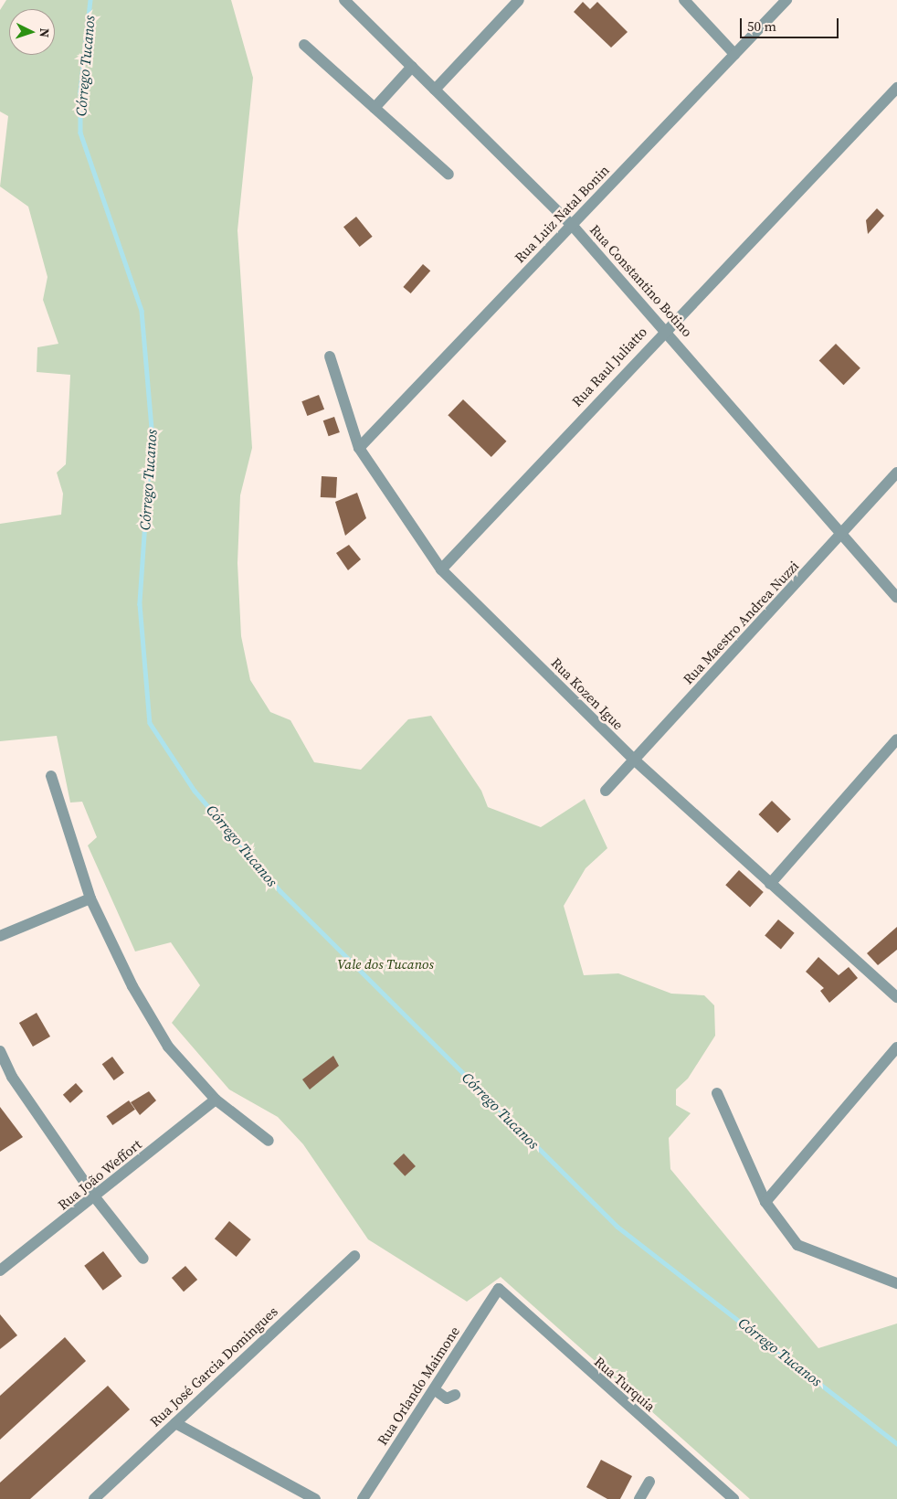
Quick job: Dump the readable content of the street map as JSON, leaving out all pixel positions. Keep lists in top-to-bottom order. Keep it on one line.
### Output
{"streets":{"street":["Rua Luiz Natal Bonin","Rua Constantino Botino","Rua Raul Juliatto","Rua Maestro Andrea Nuzzi","Rua Kozen Igue","Rua João Weffort","Rua José Garcia Domingues","Rua Turquia","Rua Orlando Maimone"]},"crossings":[["Rua Luiz Natal Bonin","Rua Constantino Botino"],["Rua Luiz Natal Bonin","Rua Kozen Igue"],["Rua Constantino Botino","Rua Raul Juliatto"],["Rua Constantino Botino","Rua Maestro Andrea Nuzzi"],["Rua Raul Juliatto","Rua Kozen Igue"],["Rua Maestro Andrea Nuzzi","Rua Kozen Igue"],["Rua Turquia","Rua Orlando Maimone"]],"water":["Córrego Tucanos"],"parks":["Vale dos Tucanos"],"scale_bar":"50 m","north":"right"}
